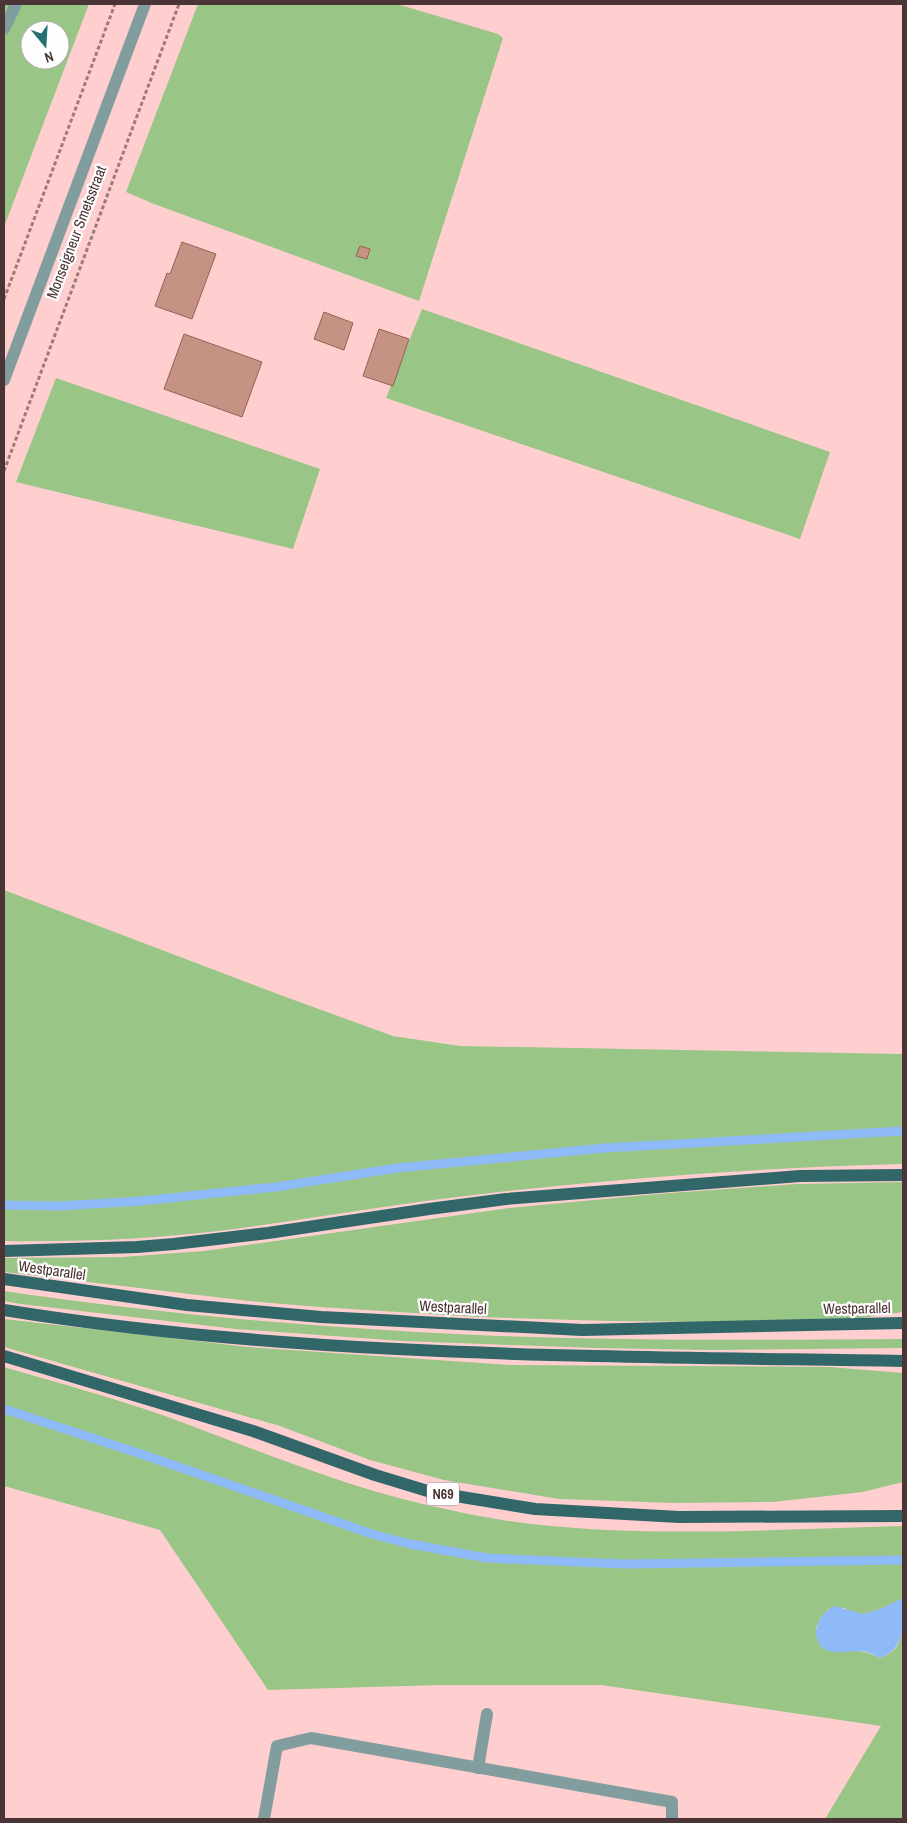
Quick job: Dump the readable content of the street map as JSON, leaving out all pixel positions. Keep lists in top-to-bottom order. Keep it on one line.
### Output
{"streets":{"main road":["Westparallel","N69"],"street":["Monseigneur Smetsstraat"]},"north":"bottom"}
